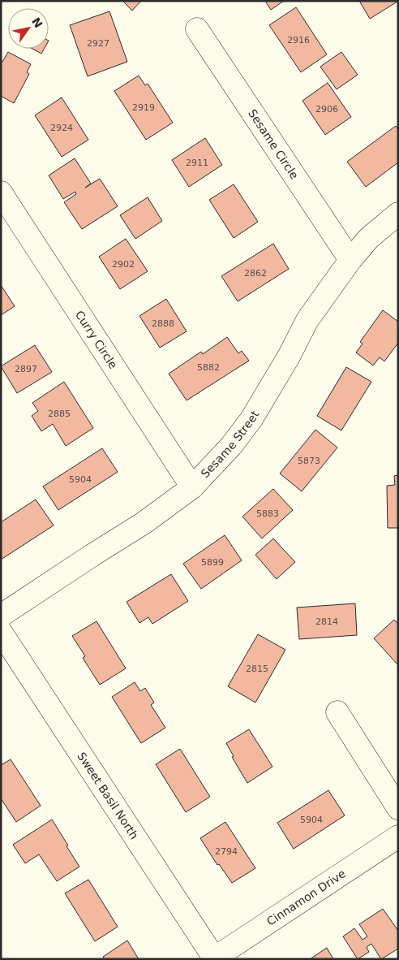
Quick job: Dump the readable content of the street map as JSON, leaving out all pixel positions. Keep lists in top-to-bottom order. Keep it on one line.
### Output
{"streets":{"street":["Sesame Circle","Curry Circle","Sesame Street","Sweet Basil North","Cinnamon Drive"]},"crossings":[["Sesame Circle","Sesame Street"],["Curry Circle","Sesame Street"],["Sweet Basil North","Cinnamon Drive"]],"house_numbers":["2916","2927","2919","2906","2924","2911","2902","2862","2888","5882","2897","2885","5873","5904","5883","5899","2814","2815","5904","2794"],"north":"top right"}
